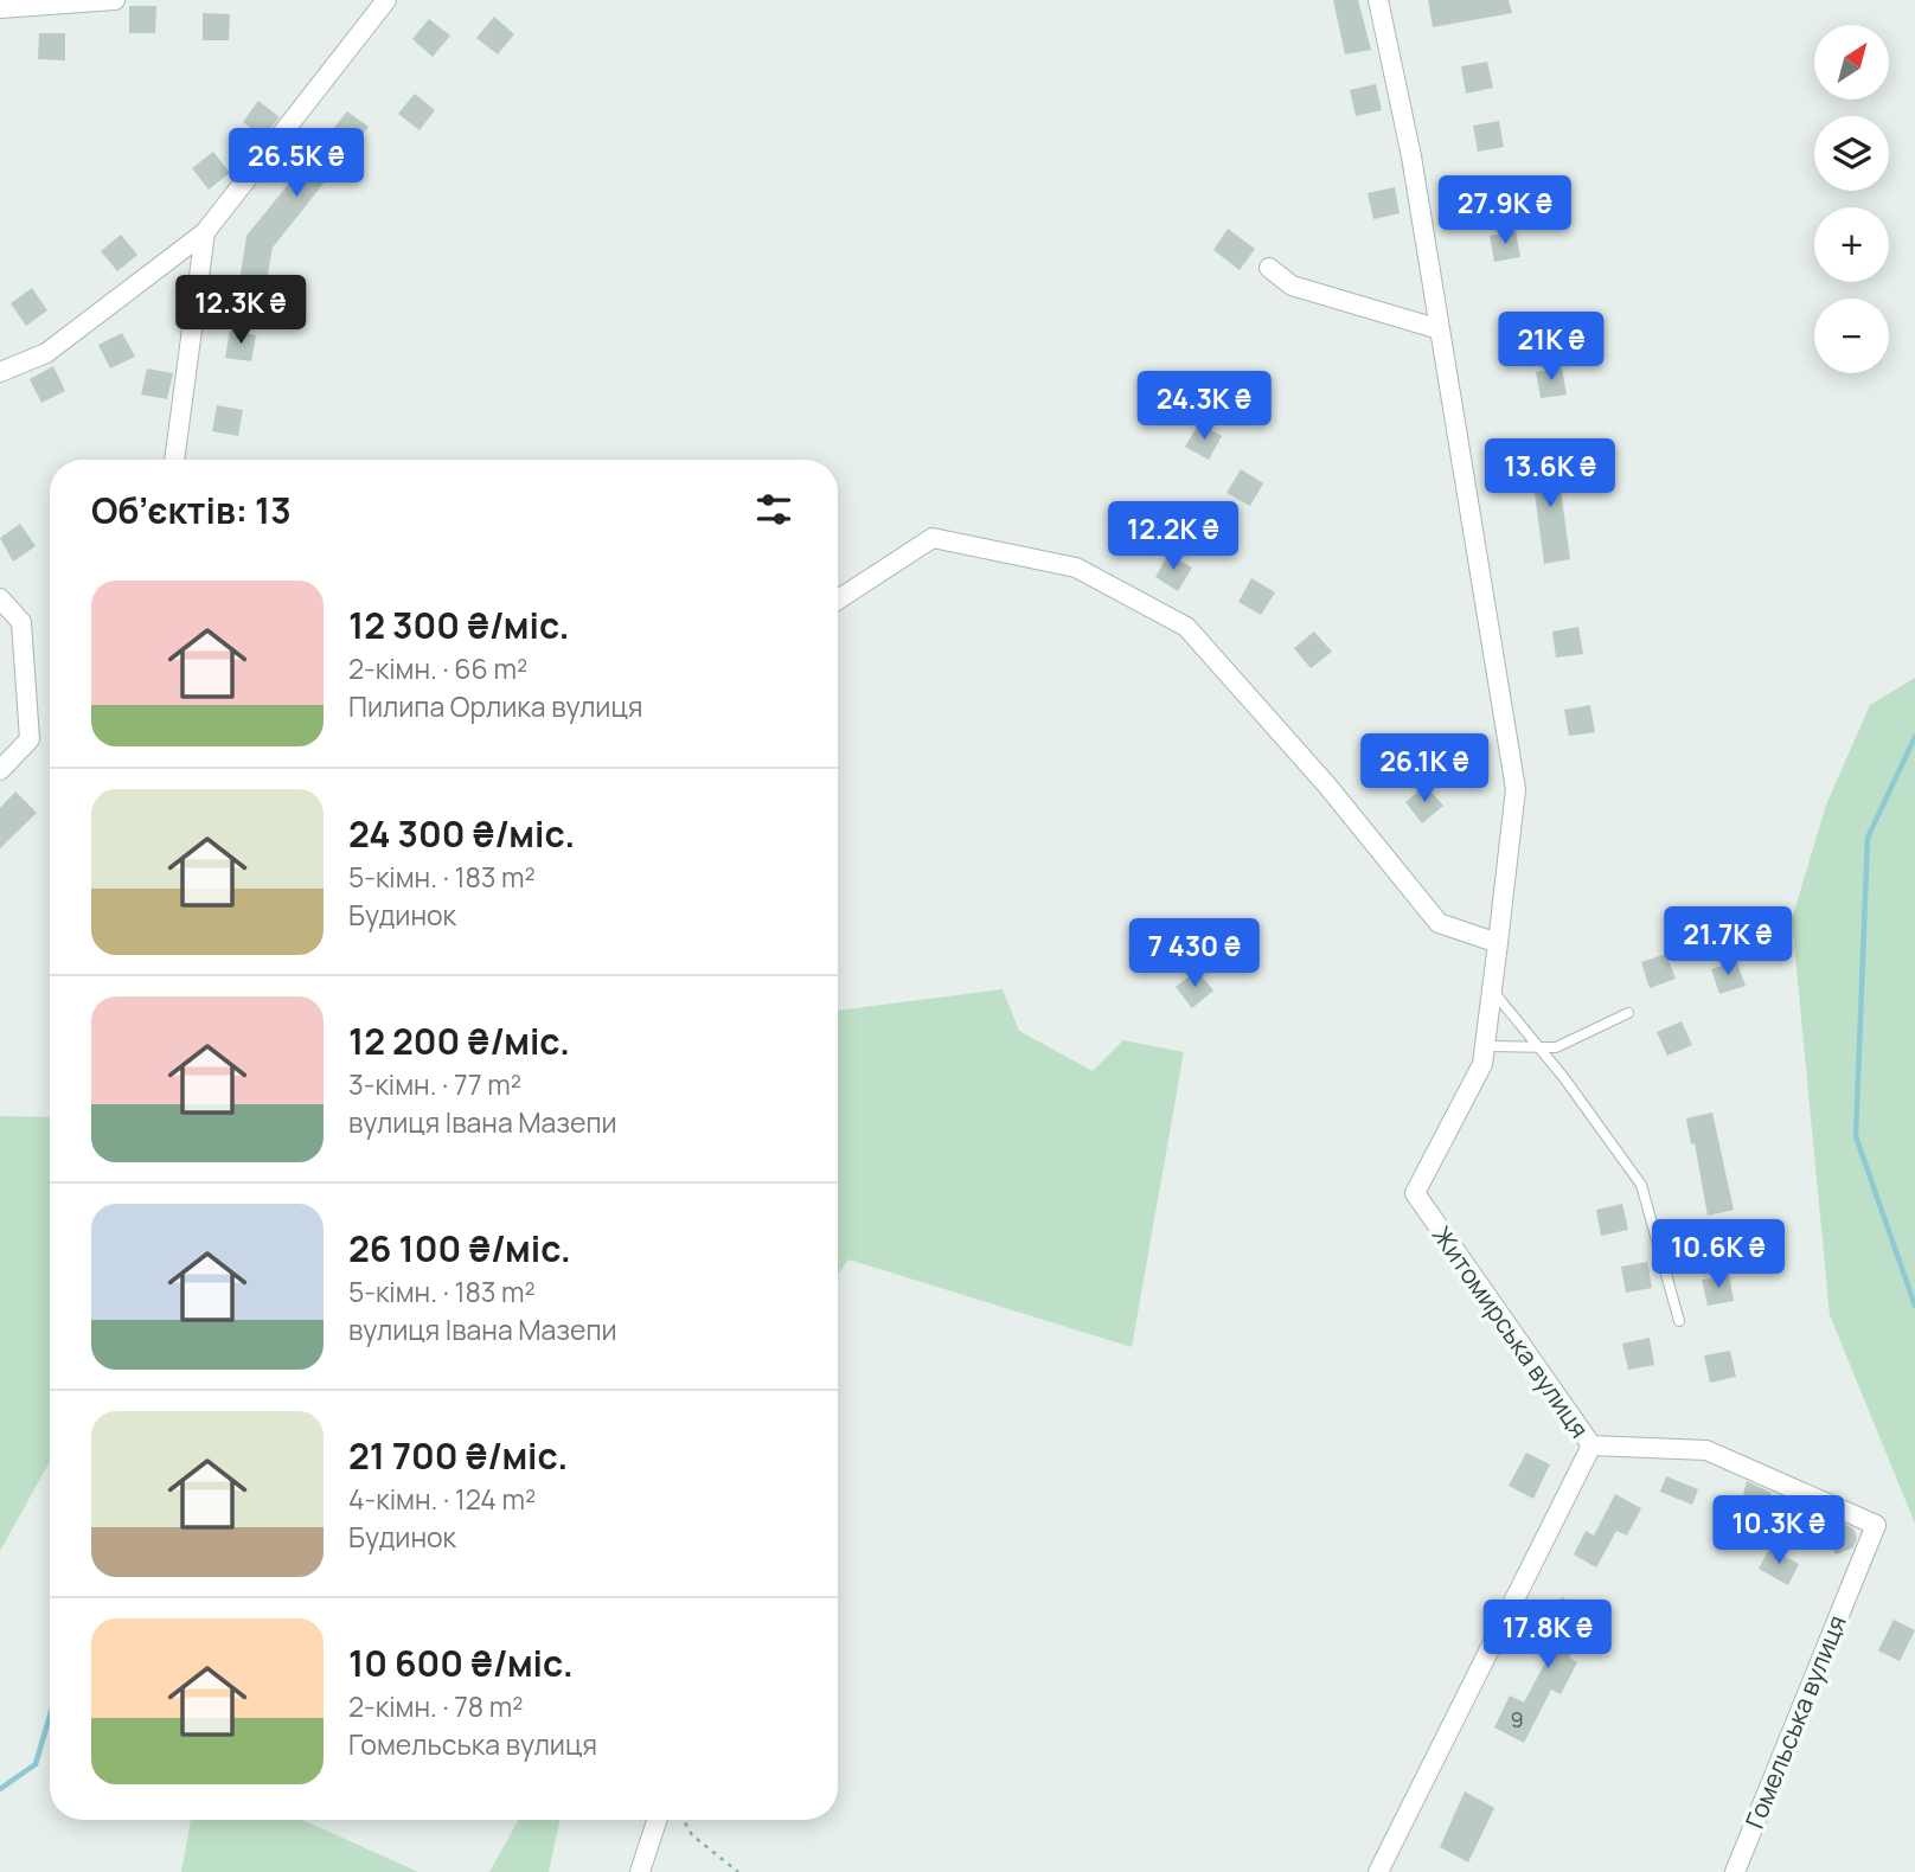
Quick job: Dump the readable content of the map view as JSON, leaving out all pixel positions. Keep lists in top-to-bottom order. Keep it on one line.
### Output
{"streets":{"street":["Житомирська вулиця","Гомельська вулиця"]},"crossings":[["Житомирська вулиця","Гомельська вулиця"]],"house_numbers":["9"],"north":"top right","page":{"map_buttons":["+","−"],"price":["26.5K ₴","27.9K ₴","12.3K ₴","21K ₴","24.3K ₴","13.6K ₴","12.2K ₴","26.1K ₴","21.7K ₴","7 430 ₴","10.6K ₴","10.3K ₴","17.8K ₴"],"heading":"Об’єктів: 13","list":[{"name":"12 300 ₴/міс.","note":"2-кімн. · 66 m² · Пилипа Орлика вулиця"},{"name":"24 300 ₴/міс.","note":"5-кімн. · 183 m² · Будинок"},{"name":"12 200 ₴/міс.","note":"3-кімн. · 77 m² · вулиця Івана Мазепи"},{"name":"26 100 ₴/міс.","note":"5-кімн. · 183 m² · вулиця Івана Мазепи"},{"name":"21 700 ₴/міс.","note":"4-кімн. · 124 m² · Будинок"},{"name":"10 600 ₴/міс.","note":"2-кімн. · 78 m² · Гомельська вулиця"}]}}
